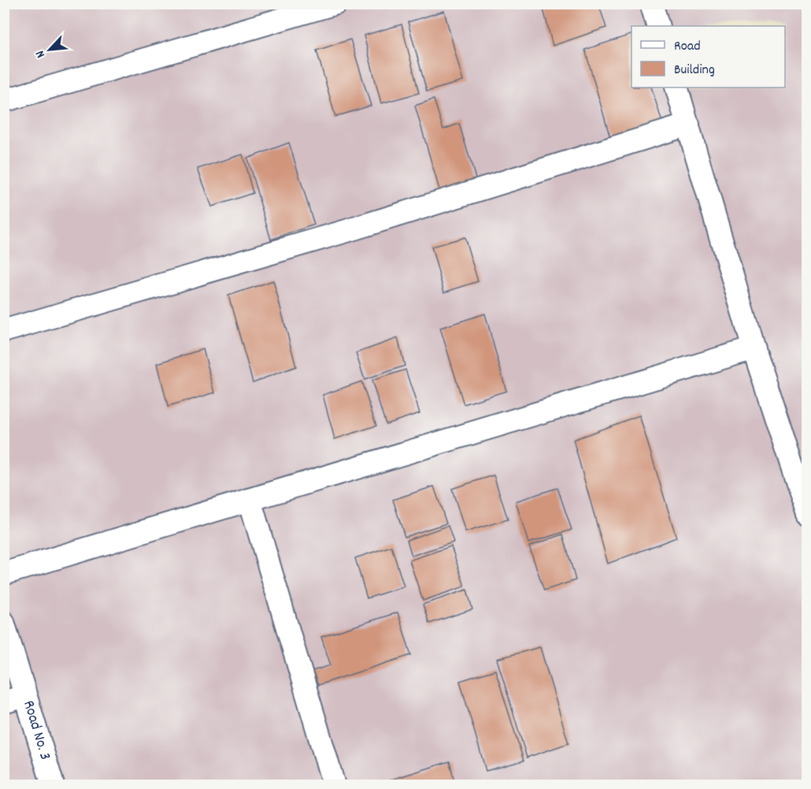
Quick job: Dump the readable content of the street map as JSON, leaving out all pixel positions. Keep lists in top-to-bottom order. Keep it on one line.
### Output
{"streets":{"street":["Road No. 3"]},"legend":["Road","Building"],"north":"bottom left"}
